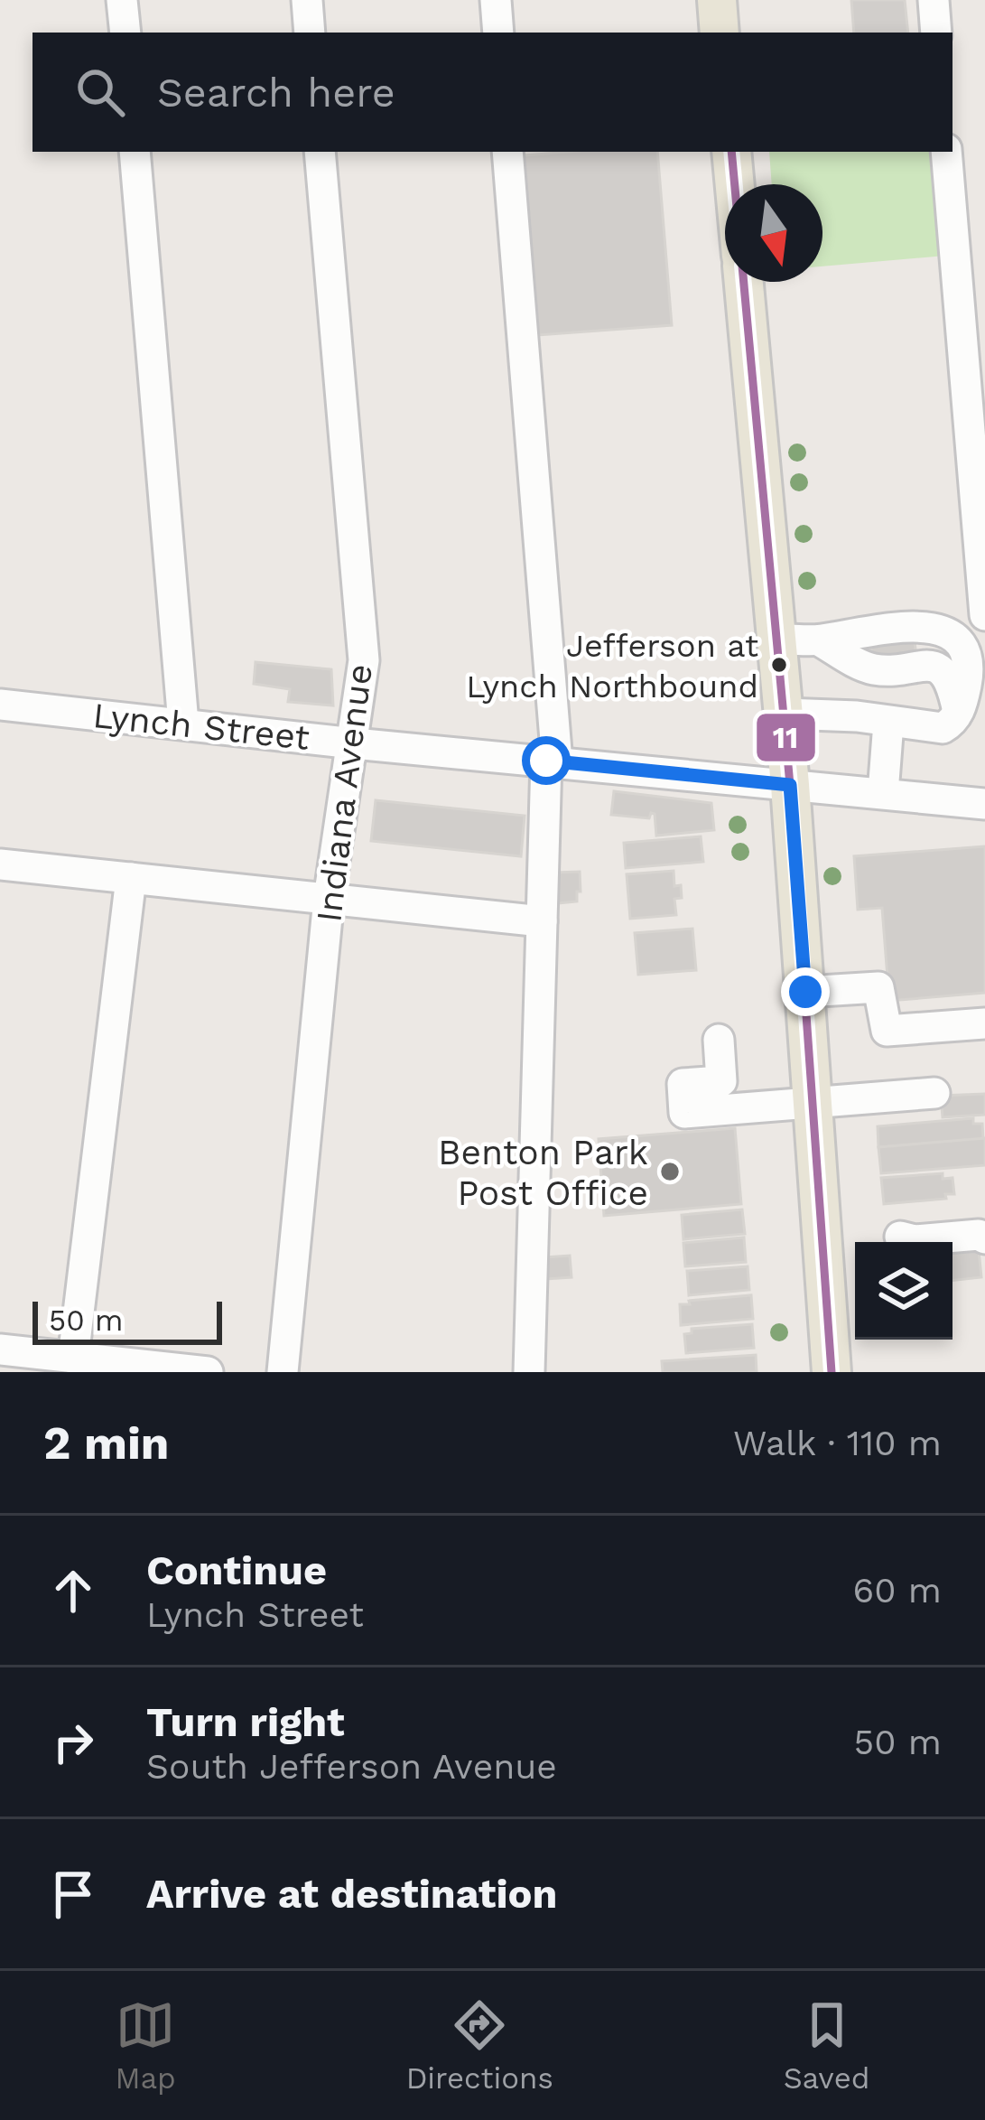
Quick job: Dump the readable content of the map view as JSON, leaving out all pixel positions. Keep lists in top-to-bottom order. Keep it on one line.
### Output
{"streets":{"street":["Lynch Street","Indiana Avenue"]},"crossings":[["Lynch Street","Indiana Avenue"]],"places":["Jefferson at Lynch Northbound","Benton Park Post Office"],"lines":["transit line 11"],"scale_bar":"50 m","north":"bottom","page":{"search":"Search here","scale":"50 m","heading":["2 min","Walk · 110 m"],"list":[["Continue","Lynch Street","60 m"],["Turn right","South Jefferson Avenue","50 m"],"Arrive at destination"],"nav":["Map","Directions","Saved"]}}
